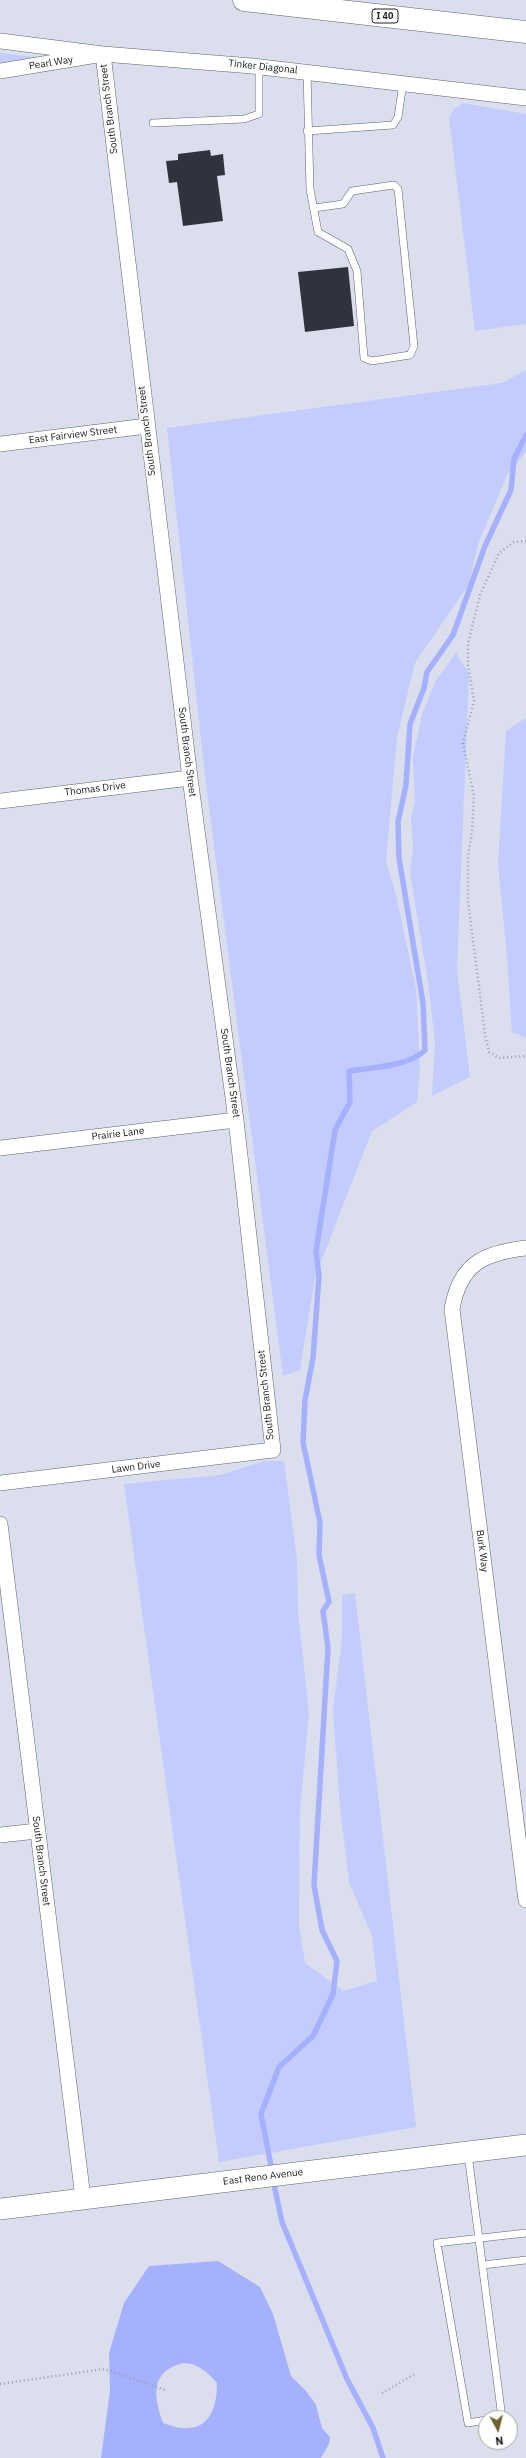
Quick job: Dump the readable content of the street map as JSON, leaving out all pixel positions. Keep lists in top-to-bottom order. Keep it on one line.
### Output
{"streets":{"highway":["I 40"],"main road":["East Reno Avenue"],"street":["Pearl Way","Tinker Diagonal","South Branch Street","East Fairview Street","Thomas Drive","Prairie Lane","Lawn Drive","Burk Way"]},"crossings":[["Pearl Way","Tinker Diagonal"],["Pearl Way","South Branch Street"],["Tinker Diagonal","South Branch Street"],["South Branch Street","East Fairview Street"],["South Branch Street","Thomas Drive"],["South Branch Street","Prairie Lane"],["South Branch Street","Lawn Drive"],["South Branch Street","East Reno Avenue"]],"north":"bottom"}
